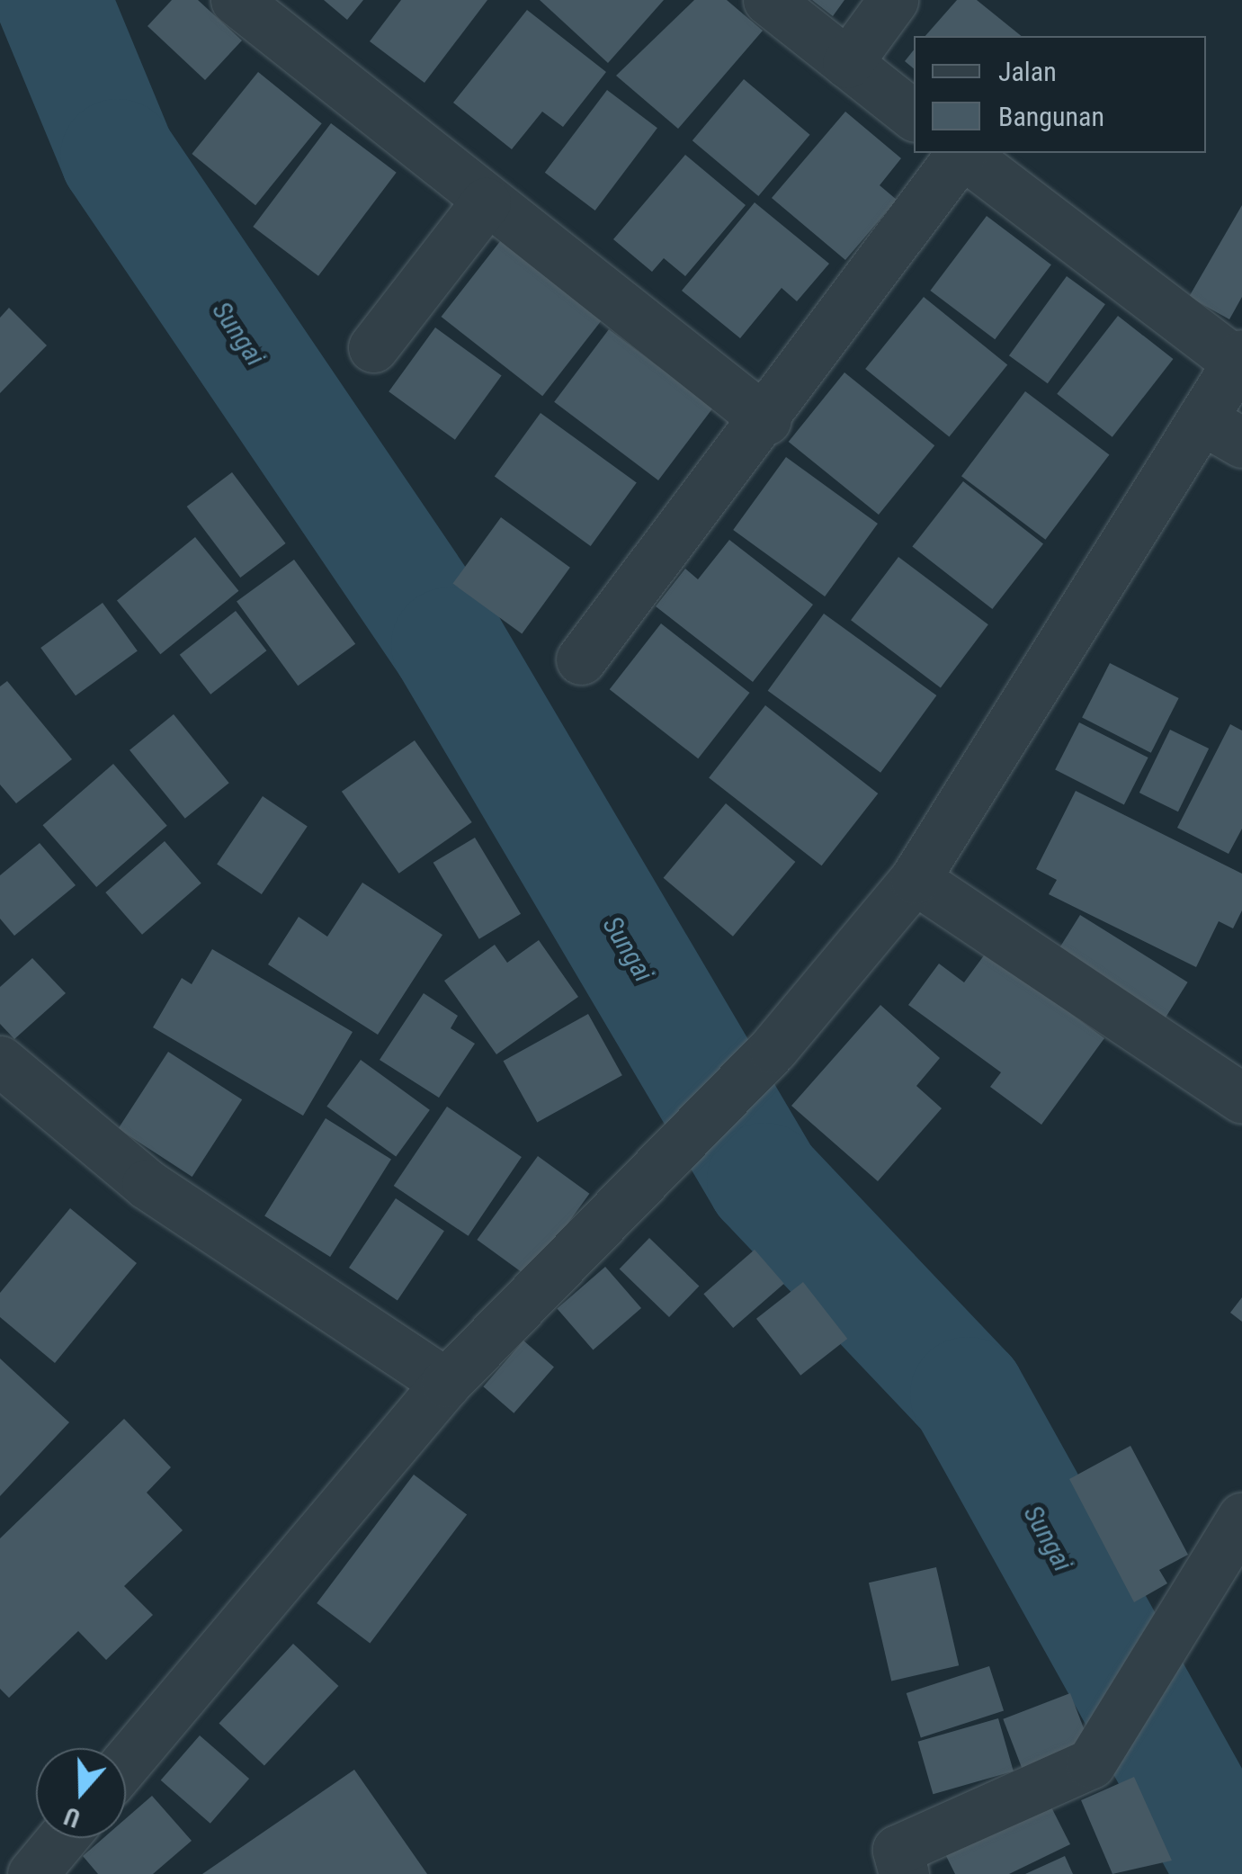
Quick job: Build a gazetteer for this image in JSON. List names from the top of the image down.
{
  "water": ["Sungai"],
  "legend": ["Jalan", "Bangunan"],
  "north": "bottom"
}
